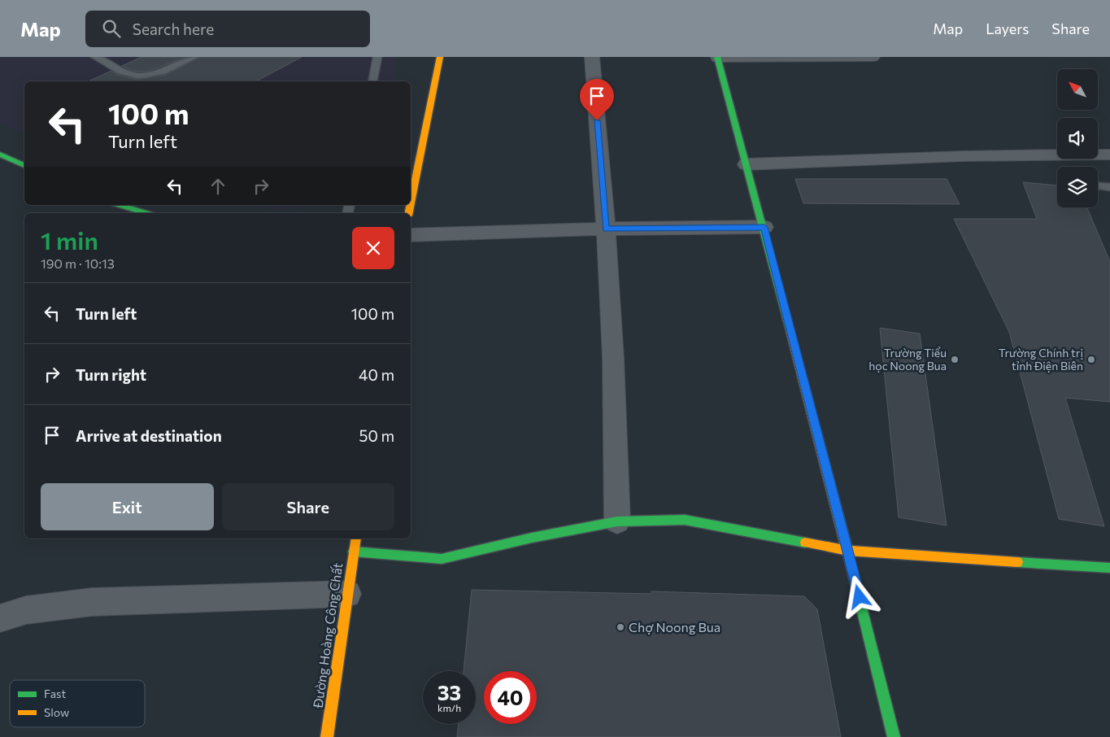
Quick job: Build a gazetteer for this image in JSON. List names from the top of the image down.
{
  "streets": {
    "street": ["Đường Hoàng Công Chất"]
  },
  "places": ["Trường Tiểu học Noong Bua", "Trường Chính trị tỉnh Điện Biên", "Chợ Noong Bua"],
  "legend": ["Fast", "Slow"],
  "north": "top left",
  "page": {
    "header": "Map",
    "search": "Search here",
    "nav": ["Map", "Layers", "Share"],
    "turn": ["100 m", "Turn left"],
    "heading": ["1 min", "190 m · 10:13"],
    "list": [
      {
        "name": "Turn left",
        "value": "100 m"
      },
      {
        "name": "Turn right",
        "value": "40 m"
      },
      {
        "name": "Arrive at destination",
        "value": "50 m"
      }
    ],
    "buttons": ["Exit", "Share"],
    "speed": "33 km/h",
    "limit": "40"
  }
}
